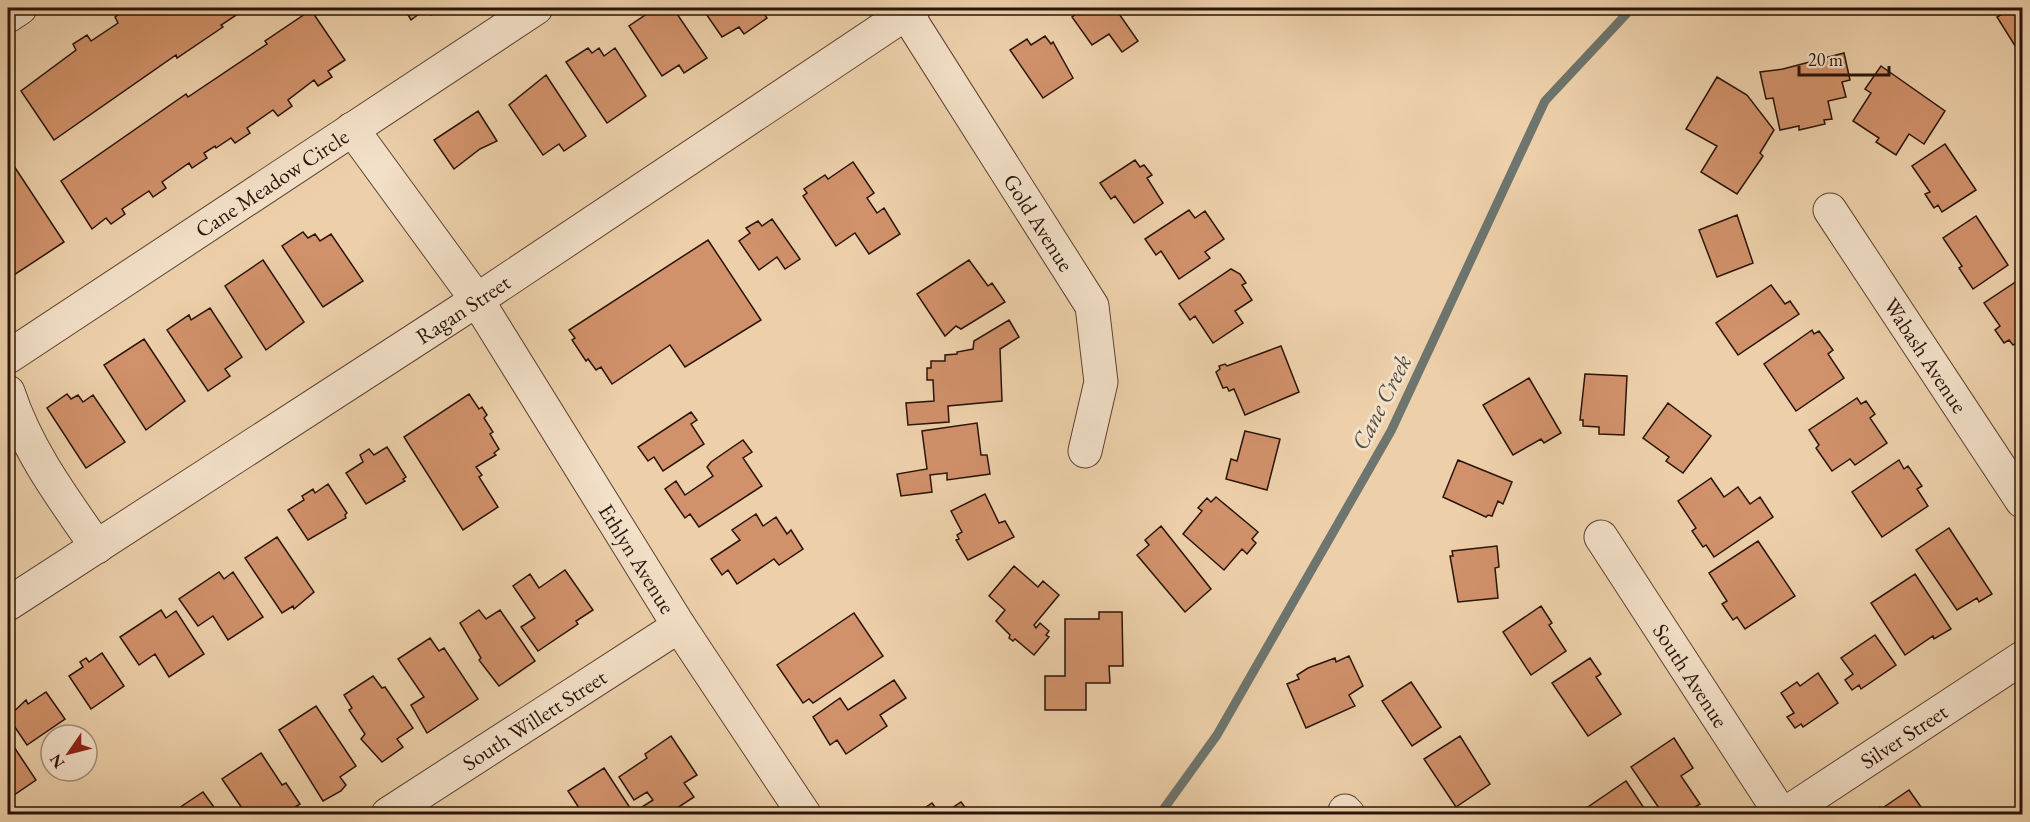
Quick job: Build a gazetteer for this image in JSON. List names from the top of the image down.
{
  "streets": {
    "street": [
      "Cane Meadow Circle",
      "Gold Avenue",
      "Ragan Street",
      "Wabash Avenue",
      "Ethlyn Avenue",
      "South Avenue",
      "South Willett Street",
      "Silver Street"
    ]
  },
  "crossings": [
    ["Cane Meadow Circle", "Ethlyn Avenue"],
    ["Gold Avenue", "Ragan Street"],
    ["Ragan Street", "Ethlyn Avenue"],
    ["Ethlyn Avenue", "South Willett Street"],
    ["South Avenue", "Silver Street"]
  ],
  "water": ["Cane Creek"],
  "scale_bar": "20 m",
  "north": "bottom left"
}
